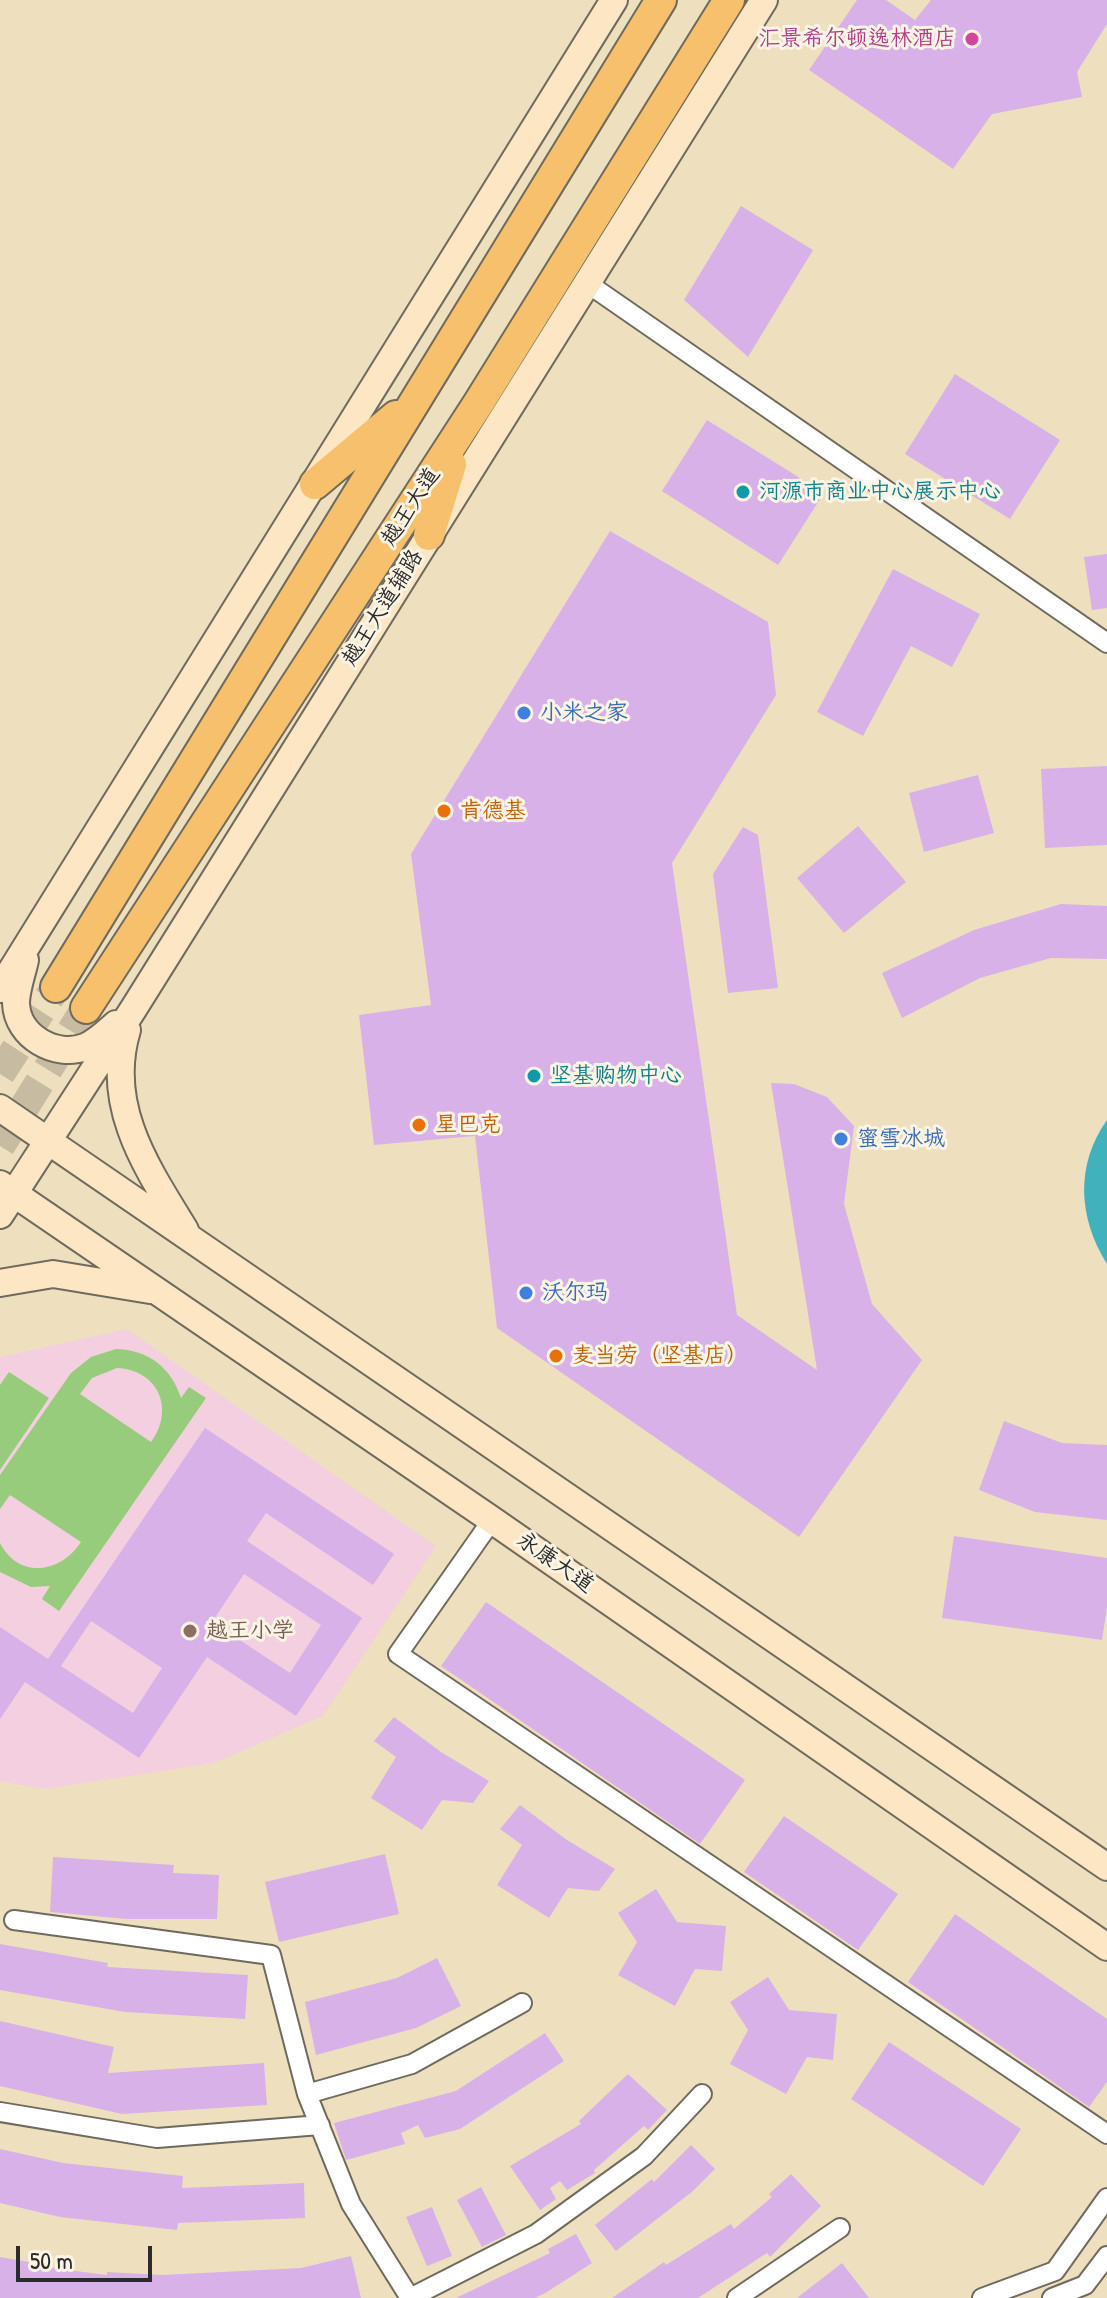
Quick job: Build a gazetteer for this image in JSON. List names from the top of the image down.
{
  "streets": {
    "main road": ["越王大道", "越王大道辅路", "永康大道"]
  },
  "crossings": [
    ["越王大道辅路", "永康大道"]
  ],
  "places": [
    "汇景希尔顿逸林酒店",
    "河源市商业中心展示中心",
    "小米之家",
    "肯德基",
    "坚基购物中心",
    "星巴克",
    "蜜雪冰城",
    "沃尔玛",
    "麦当劳（坚基店）",
    "越王小学"
  ],
  "scale_bar": "50 m"
}
